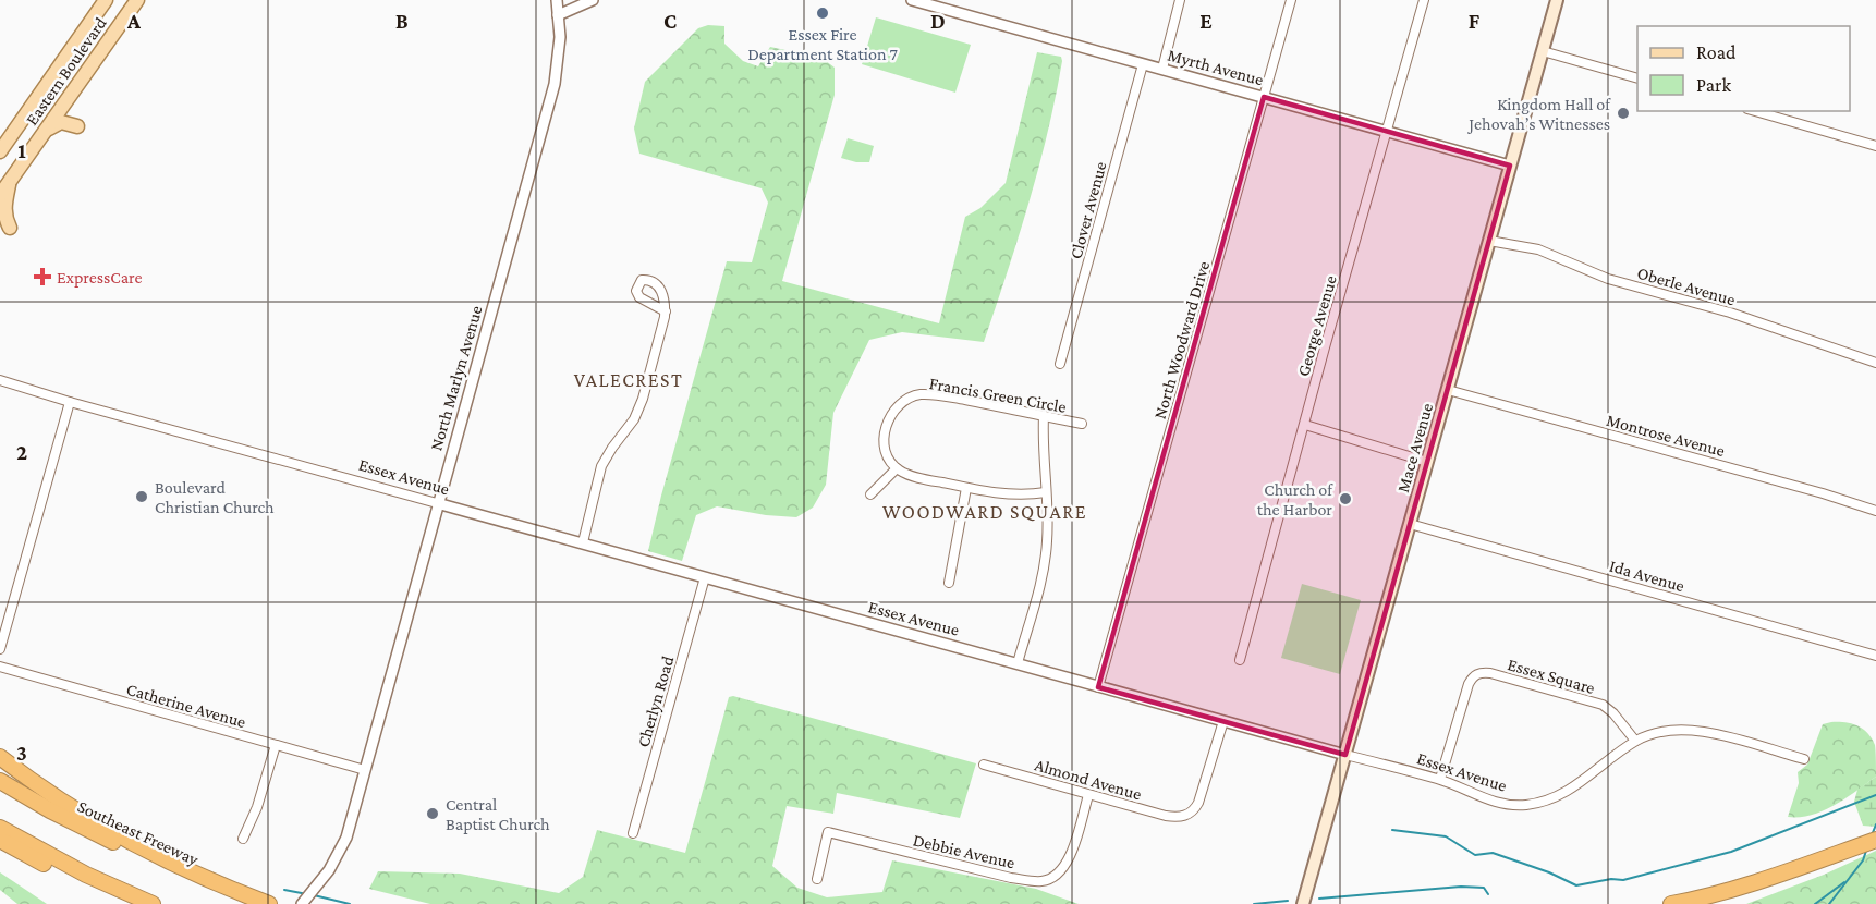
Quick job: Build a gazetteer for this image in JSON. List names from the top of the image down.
{
  "streets": {
    "highway": ["Southeast Freeway"],
    "main road": ["Eastern Boulevard", "Mace Avenue"],
    "street": [
      "Myrth Avenue",
      "Clover Avenue",
      "Oberle Avenue",
      "George Avenue",
      "North Woodward Drive",
      "North Marlyn Avenue",
      "Francis Green Circle",
      "Montrose Avenue",
      "Essex Avenue",
      "Ida Avenue",
      "Essex Square",
      "Cherlyn Road",
      "Catherine Avenue",
      "Almond Avenue",
      "Debbie Avenue"
    ]
  },
  "crossings": [
    ["Myrth Avenue", "Clover Avenue"],
    ["Myrth Avenue", "George Avenue"],
    ["Myrth Avenue", "North Woodward Drive"],
    ["Myrth Avenue", "Mace Avenue"],
    ["Oberle Avenue", "Mace Avenue"],
    ["North Woodward Drive", "Essex Avenue"],
    ["North Marlyn Avenue", "Essex Avenue"],
    ["North Marlyn Avenue", "Catherine Avenue"],
    ["Montrose Avenue", "Mace Avenue"],
    ["Mace Avenue", "Essex Avenue"],
    ["Mace Avenue", "Ida Avenue"],
    ["Essex Avenue", "Essex Square"],
    ["Essex Avenue", "Cherlyn Road"],
    ["Essex Avenue", "Almond Avenue"],
    ["Almond Avenue", "Debbie Avenue"]
  ],
  "districts": ["VALECREST", "WOODWARD SQUARE"],
  "places": {
    "other": [
      "Essex Fire Department Station 7",
      "Kingdom Hall of Jehovah’s Witnesses",
      "Boulevard Christian Church",
      "Church of the Harbor",
      "Central Baptist Church"
    ],
    "health": ["ExpressCare"]
  },
  "legend": ["Road", "Park"],
  "grid": {
    "columns": [
      "A",
      "B",
      "C",
      "D",
      "E",
      "F"
    ],
    "rows": ["1", "2", "3"]
  }
}
